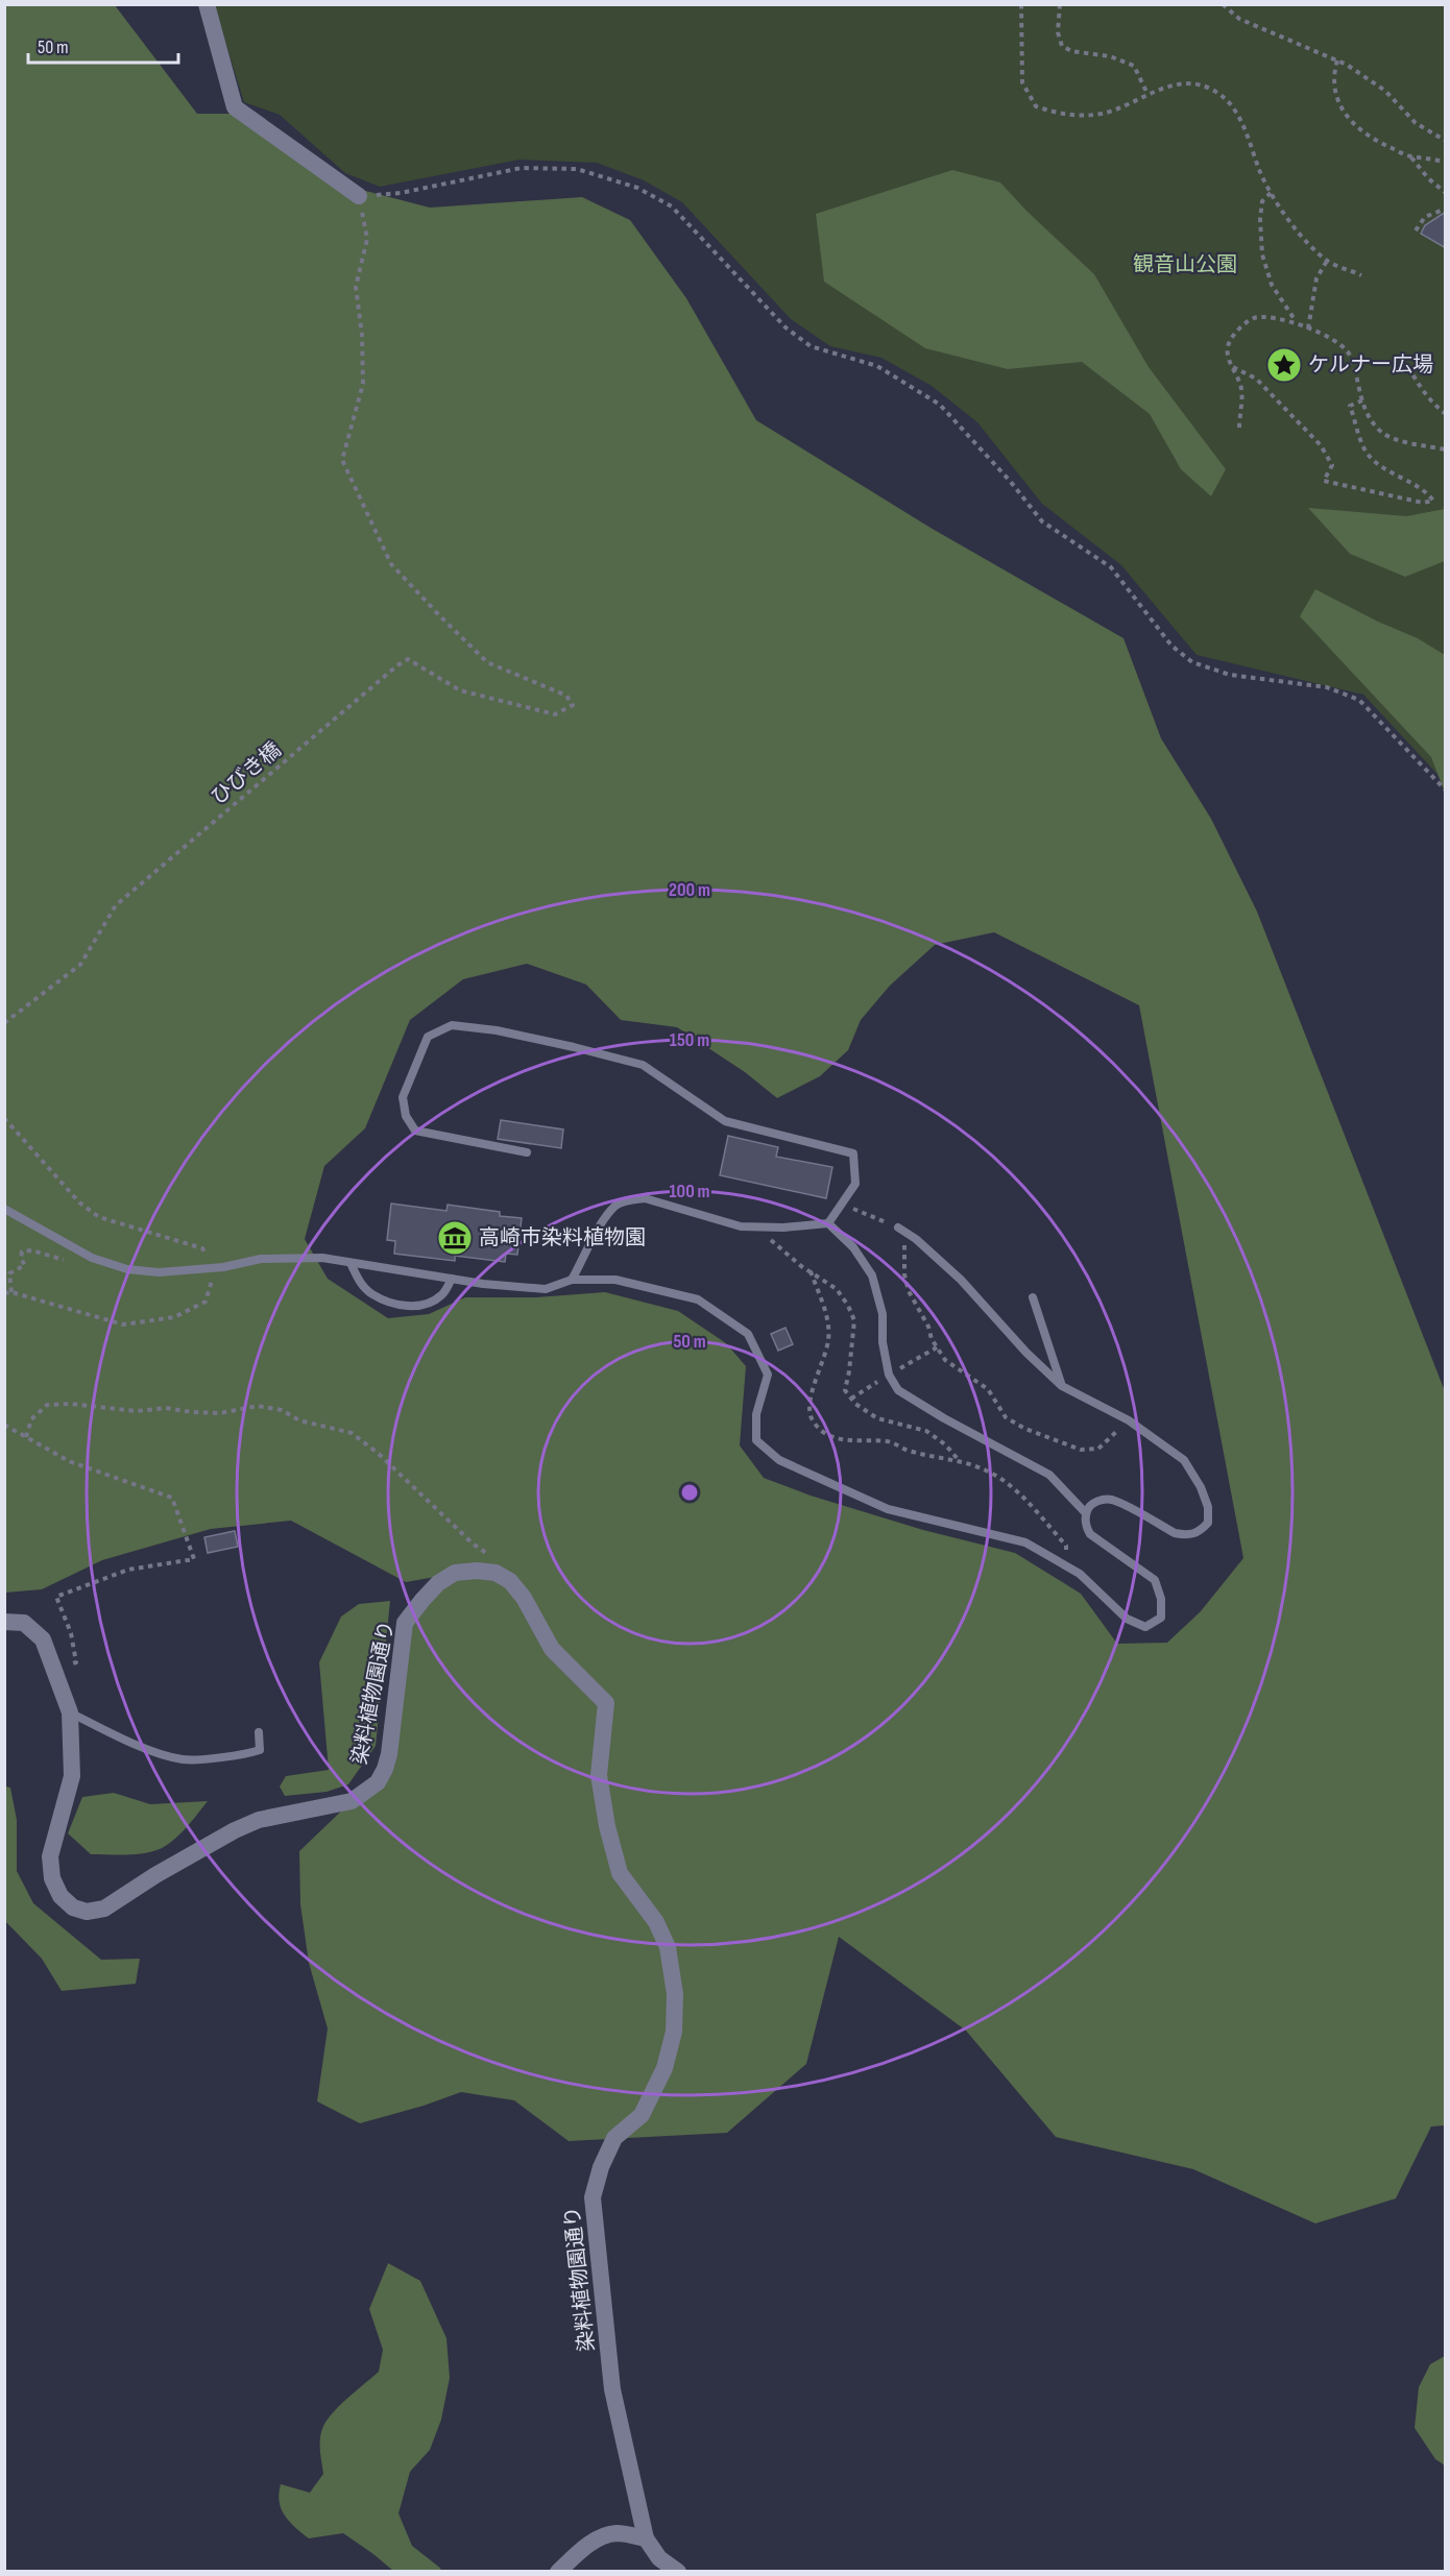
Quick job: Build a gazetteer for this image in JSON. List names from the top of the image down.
{
  "streets": {
    "street": ["染料植物園通り"],
    "path": ["ひびき橋"]
  },
  "parks": ["観音山公園"],
  "places": {
    "place": ["ケルナー広場"],
    "museum": ["高崎市染料植物園"]
  },
  "scale_bar": "50 m",
  "rings": [
    "200 m",
    "150 m",
    "100 m",
    "50 m"
  ]
}
